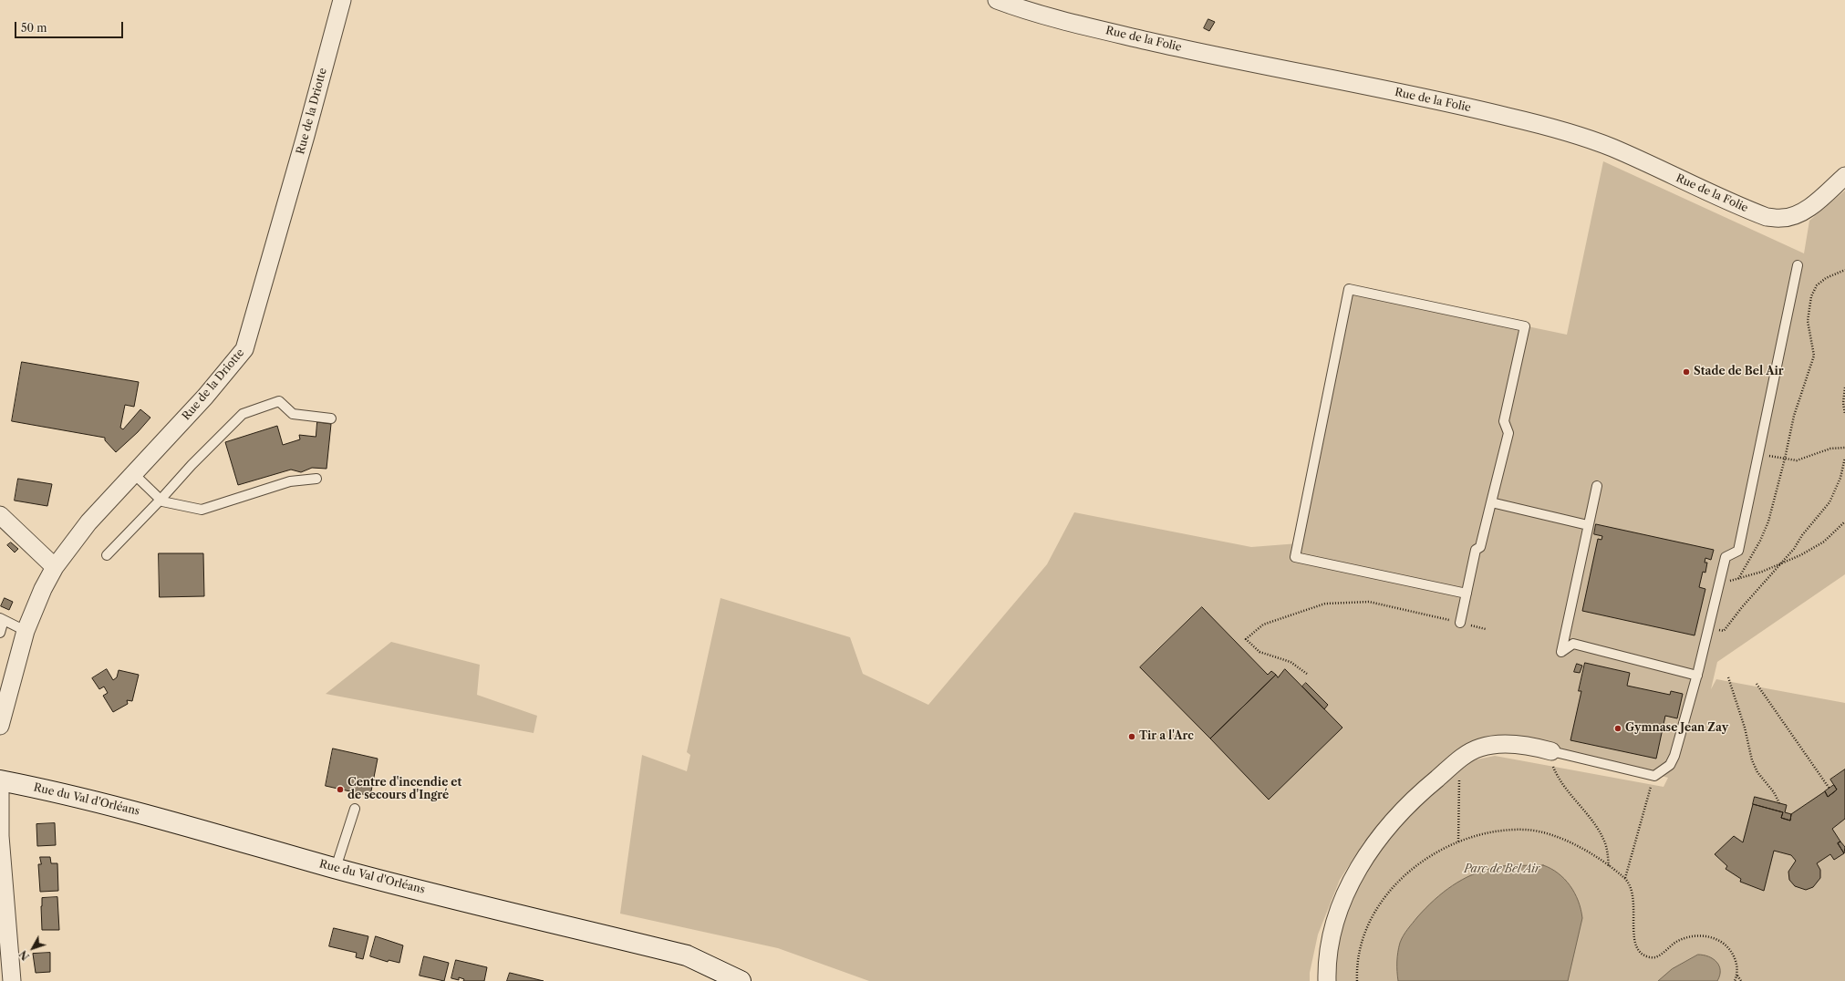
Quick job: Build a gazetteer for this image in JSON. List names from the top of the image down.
{
  "streets": {
    "street": ["Rue de la Folie", "Rue de la Driotte", "Rue du Val d'Orléans"]
  },
  "parks": ["Parc de Bel Air"],
  "places": [
    "Stade de Bel Air",
    "Gymnase Jean Zay",
    "Tir a l'Arc",
    "Centre d'incendie et de secours d'Ingré"
  ],
  "scale_bar": "50 m",
  "north": "bottom left"
}
